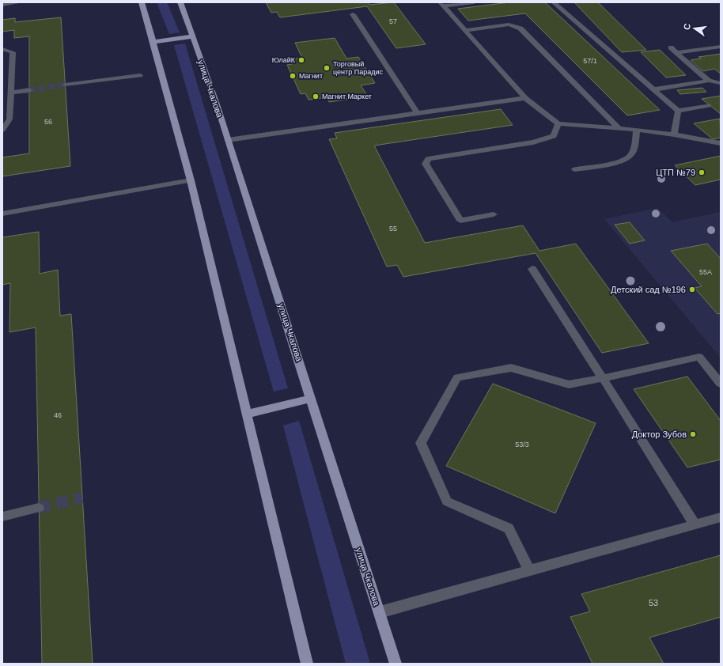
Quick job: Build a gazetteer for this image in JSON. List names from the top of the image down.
{
  "streets": {
    "main road": ["улица Чкалова"]
  },
  "places": [
    "ЮлайК",
    "Торговый центр Парадис",
    "Магнит",
    "Магнит Маркет",
    "ЦТП №79",
    "Детский сад №196",
    "Доктор Зубов"
  ],
  "house_numbers": [
    "57",
    "57/1",
    "56",
    "55",
    "55А",
    "46",
    "53/3",
    "53"
  ],
  "north": "left"
}
